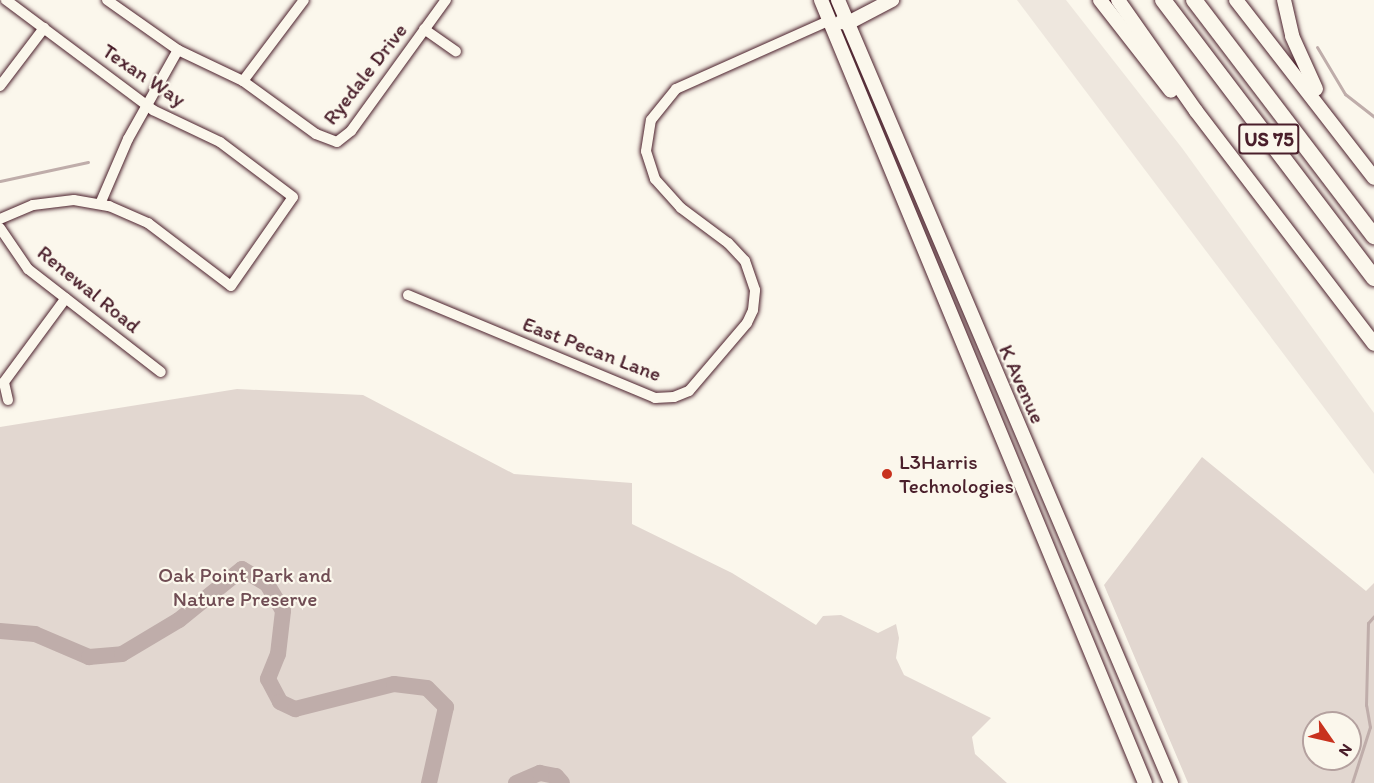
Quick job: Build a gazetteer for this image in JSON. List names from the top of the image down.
{
  "streets": {
    "highway": ["US 75"],
    "main road": ["K Avenue"],
    "street": [
      "Ryedale Drive",
      "Texan Way",
      "Renewal Road",
      "East Pecan Lane"
    ]
  },
  "crossings": [
    ["East Pecan Lane", "K Avenue"]
  ],
  "parks": ["Oak Point Park and Nature Preserve"],
  "places": ["L3Harris Technologies"],
  "north": "bottom right"
}
